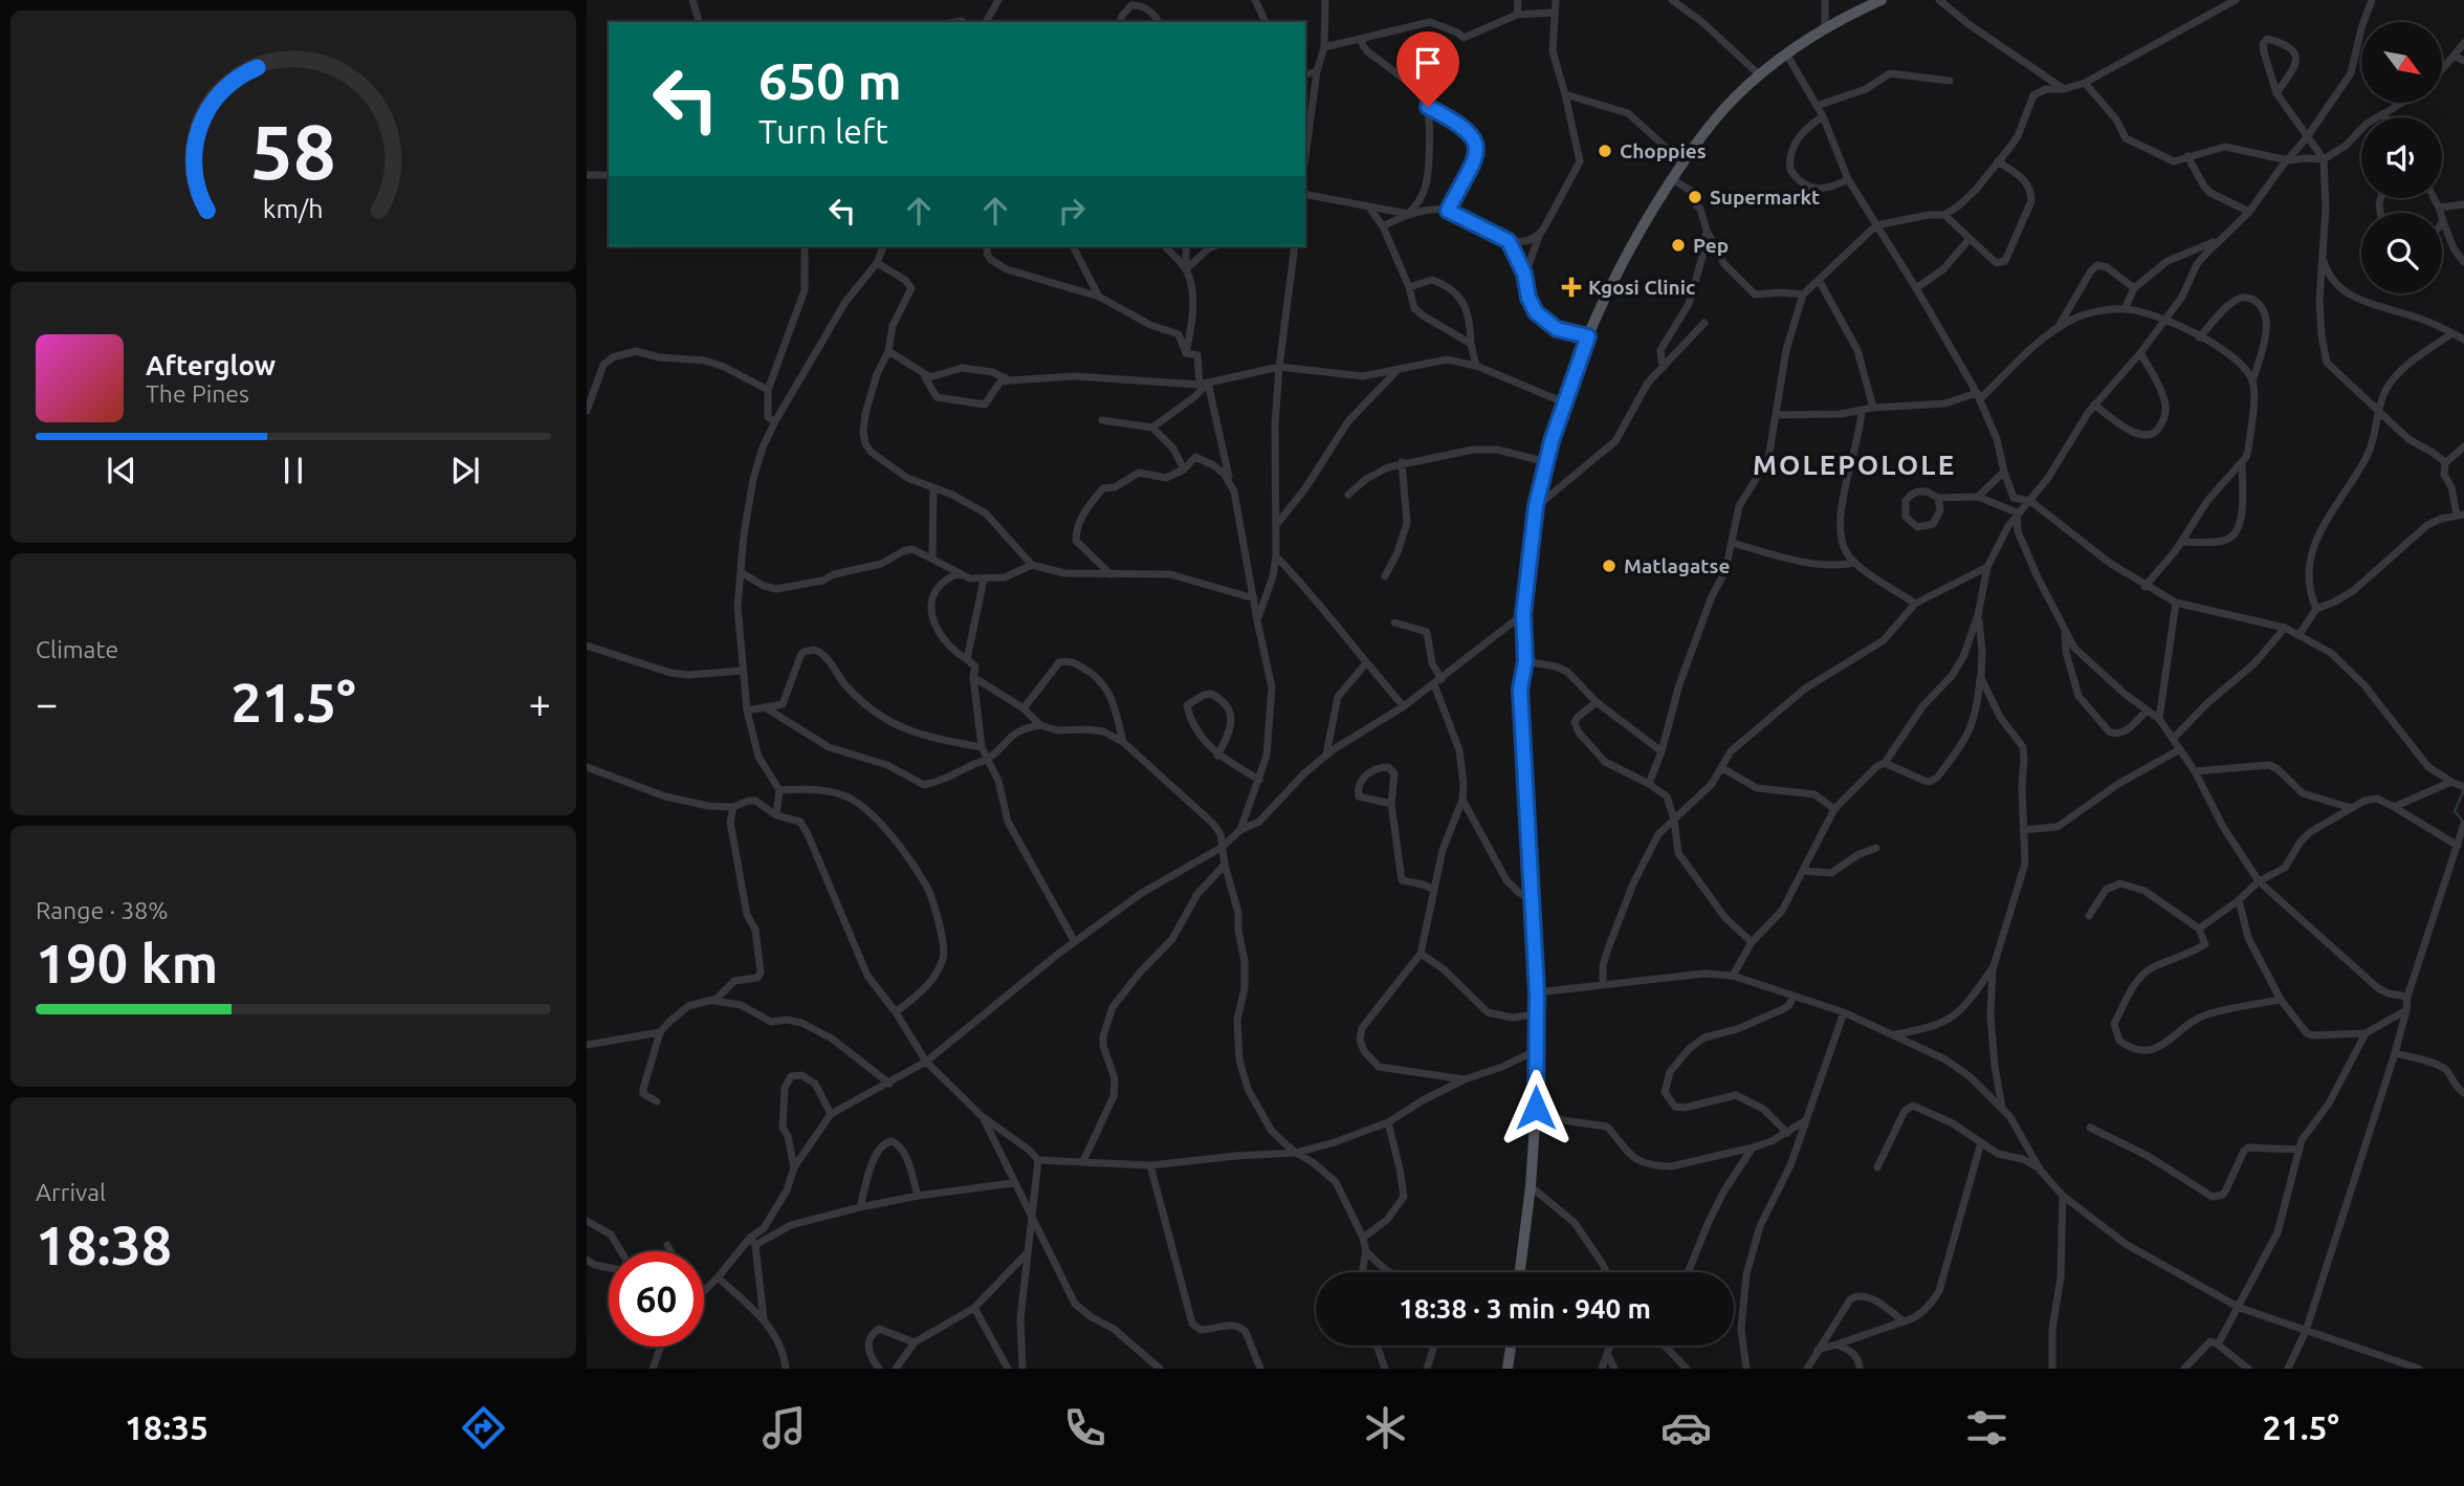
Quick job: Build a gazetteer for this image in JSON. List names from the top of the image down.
{
  "districts": ["MOLEPOLOLE"],
  "places": {
    "other": [
      "Choppies",
      "Supermarkt",
      "Pep",
      "Matlagatse"
    ],
    "health": ["Kgosi Clinic"]
  },
  "north": "bottom right",
  "page": {
    "turn": ["650 m", "Turn left"],
    "song": ["Afterglow", "The Pines"],
    "tile": [
      "Climate",
      ["Range · 38%", "190 km"],
      ["Arrival", "18:38"]
    ],
    "heat": ["−", "21.5°", "+"],
    "limit": "60",
    "trip": "18:38 · 3 min · 940 m",
    "tabs": ["18:35", "21.5°"],
    "gauge": ["58", "km/h"]
  }
}
